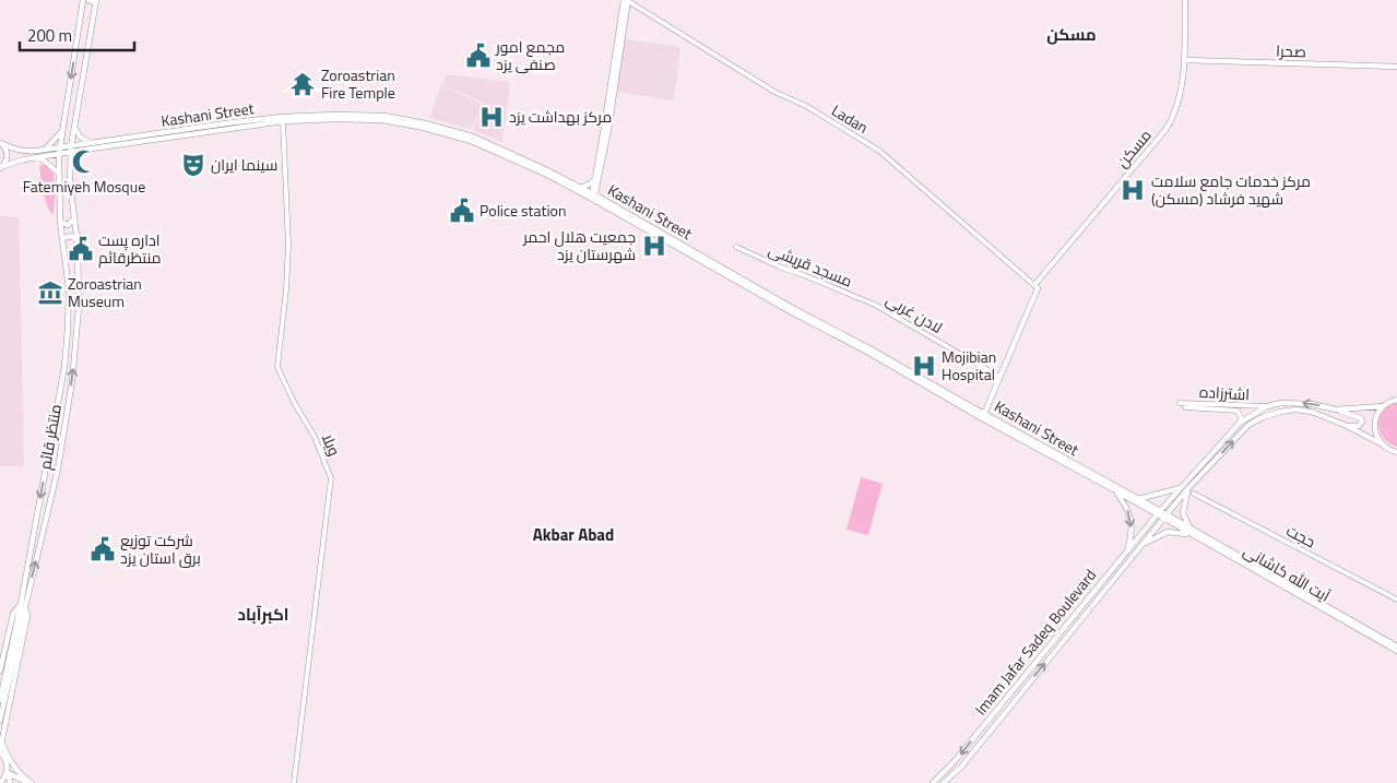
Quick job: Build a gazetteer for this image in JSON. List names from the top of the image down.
{
  "streets": {
    "main road": [
      "صحرا",
      "Kashani Street",
      "مسکن",
      "منتظر قائم",
      "آیت الله کاشانی",
      "Imam Jafar Sadeq Boulevard"
    ],
    "street": [
      "Ladan",
      "مسجد قریشی",
      "لادن غربی",
      "اشترزاده",
      "ویلا",
      "حجت"
    ]
  },
  "crossings": [
    ["صحرا", "مسکن"],
    ["Kashani Street", "مسکن"],
    ["Kashani Street", "منتظر قائم"],
    ["Kashani Street", "ویلا"],
    ["Kashani Street", "آیت الله کاشانی"],
    ["Kashani Street", "Imam Jafar Sadeq Boulevard"],
    ["Ladan", "مسکن"],
    ["مسکن", "لادن غربی"],
    ["مسجد قریشی", "لادن غربی"]
  ],
  "districts": ["مسکن", "Akbar Abad", "اکبرآباد"],
  "places": {
    "public building": [
      "مجمع امور صنفی یزد",
      "Police station",
      "اداره پست منتظرقائم",
      "شرکت توزیع برق استان یزد"
    ],
    "temple": ["Zoroastrian Fire Temple"],
    "hospital": [
      "مرکز بهداشت یزد",
      "مرکز خدمات جامع سلامت شهید فرشاد (مسکن)",
      "جمعیت هلال احمر شهرستان یزد",
      "Mojibian Hospital"
    ],
    "mosque": ["Fatemiyeh Mosque"],
    "theatre": ["سینما ایران"],
    "museum": ["Zoroastrian Museum"]
  },
  "scale_bar": "200 m"
}
